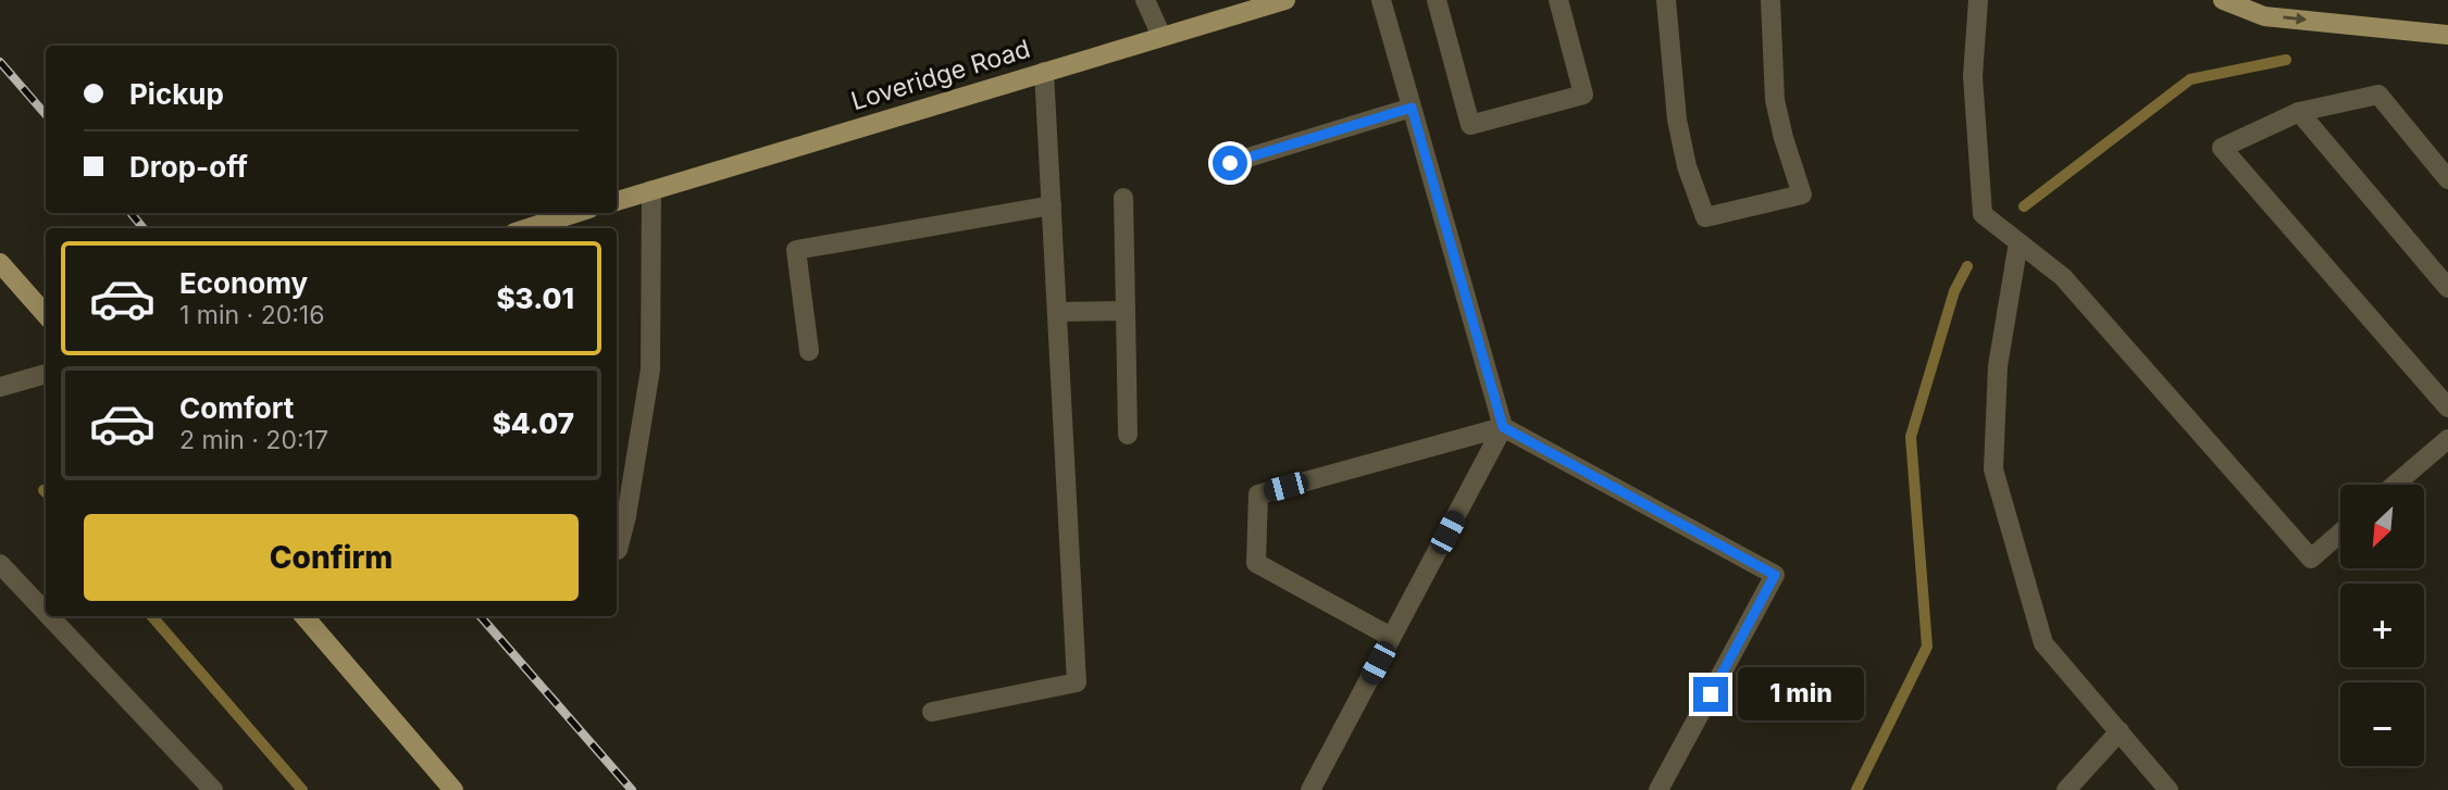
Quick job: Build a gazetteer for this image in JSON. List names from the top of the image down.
{
  "streets": {
    "main road": ["Loveridge Road"]
  },
  "north": "bottom left",
  "page": {
    "banner": ["Pickup", "Drop-off"],
    "list": [
      {
        "name": "Economy",
        "note": "1 min · 20:16",
        "value": "$3.01"
      },
      {
        "name": "Comfort",
        "note": "2 min · 20:17",
        "value": "$4.07"
      }
    ],
    "map_buttons": ["+", "−"],
    "buttons": "Confirm",
    "bubble": "1 min"
  }
}
